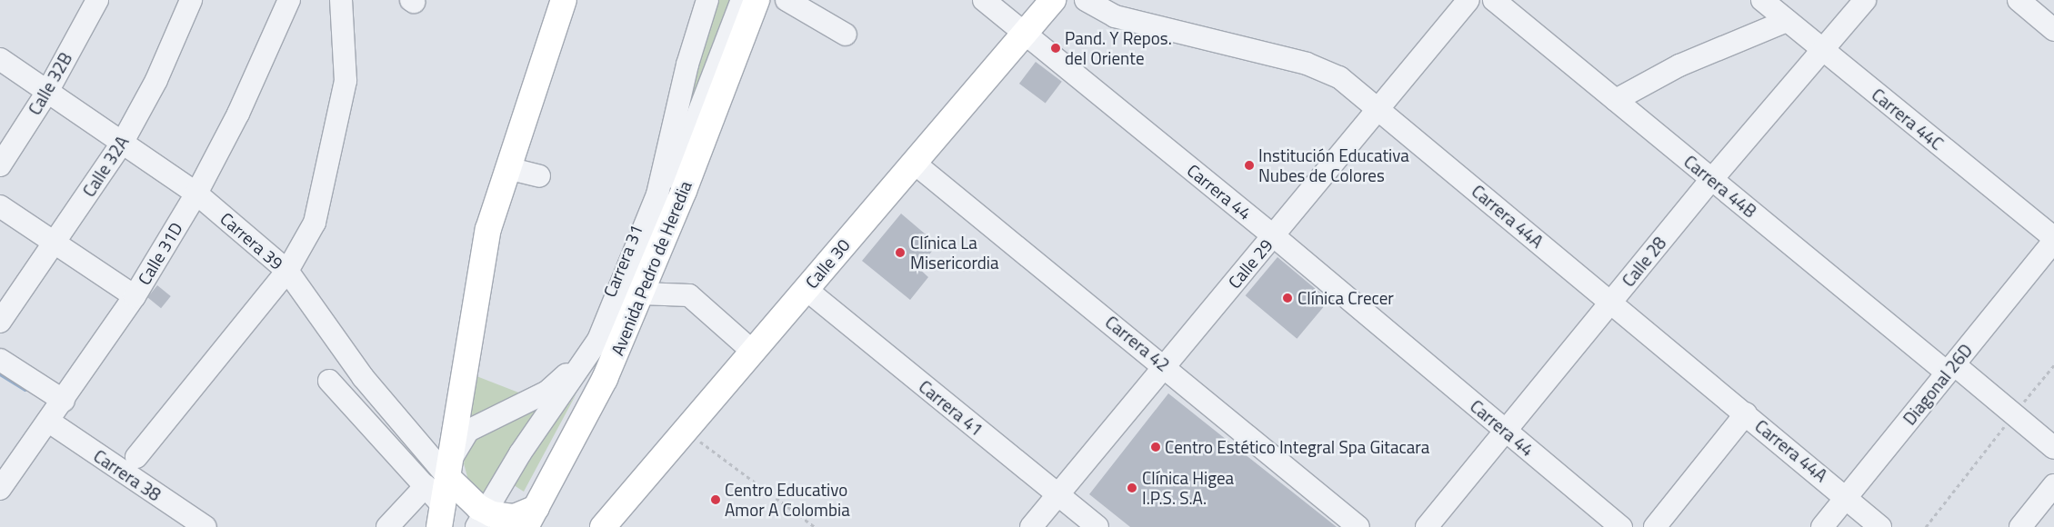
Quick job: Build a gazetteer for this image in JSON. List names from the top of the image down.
{
  "streets": {
    "main road": ["Calle 30", "Avenida Pedro de Heredia"],
    "street": [
      "Calle 32B",
      "Carrera 44C",
      "Calle 32A",
      "Carrera 44B",
      "Carrera 44",
      "Carrera 44A",
      "Carrera 39",
      "Calle 31D",
      "Carrera 31",
      "Calle 28",
      "Calle 29",
      "Carrera 42",
      "Diagonal 26D",
      "Carrera 41",
      "Carrera 38"
    ]
  },
  "crossings": [
    ["Calle 32B", "Carrera 39"],
    ["Carrera 44C", "Calle 28"],
    ["Carrera 44C", "Diagonal 26D"],
    ["Calle 32A", "Carrera 39"],
    ["Carrera 44B", "Calle 28"],
    ["Carrera 44B", "Diagonal 26D"],
    ["Carrera 44", "Calle 28"],
    ["Carrera 44", "Calle 30"],
    ["Carrera 44", "Calle 29"],
    ["Carrera 44A", "Calle 28"],
    ["Carrera 44A", "Calle 29"],
    ["Carrera 44A", "Diagonal 26D"],
    ["Carrera 39", "Calle 31D"],
    ["Carrera 39", "Carrera 31"],
    ["Calle 31D", "Carrera 38"],
    ["Calle 30", "Carrera 42"],
    ["Calle 30", "Carrera 41"],
    ["Calle 29", "Carrera 42"],
    ["Calle 29", "Carrera 41"]
  ],
  "places": [
    "Pand. Y Repos. del Oriente",
    "Institución Educativa Nubes de Colores",
    "Clínica La Misericordia",
    "Clínica Crecer",
    "Centro Estético Integral Spa Gitacara",
    "Clínica Higea I.P.S. S.A.",
    "Centro Educativo Amor A Colombia"
  ]
}
